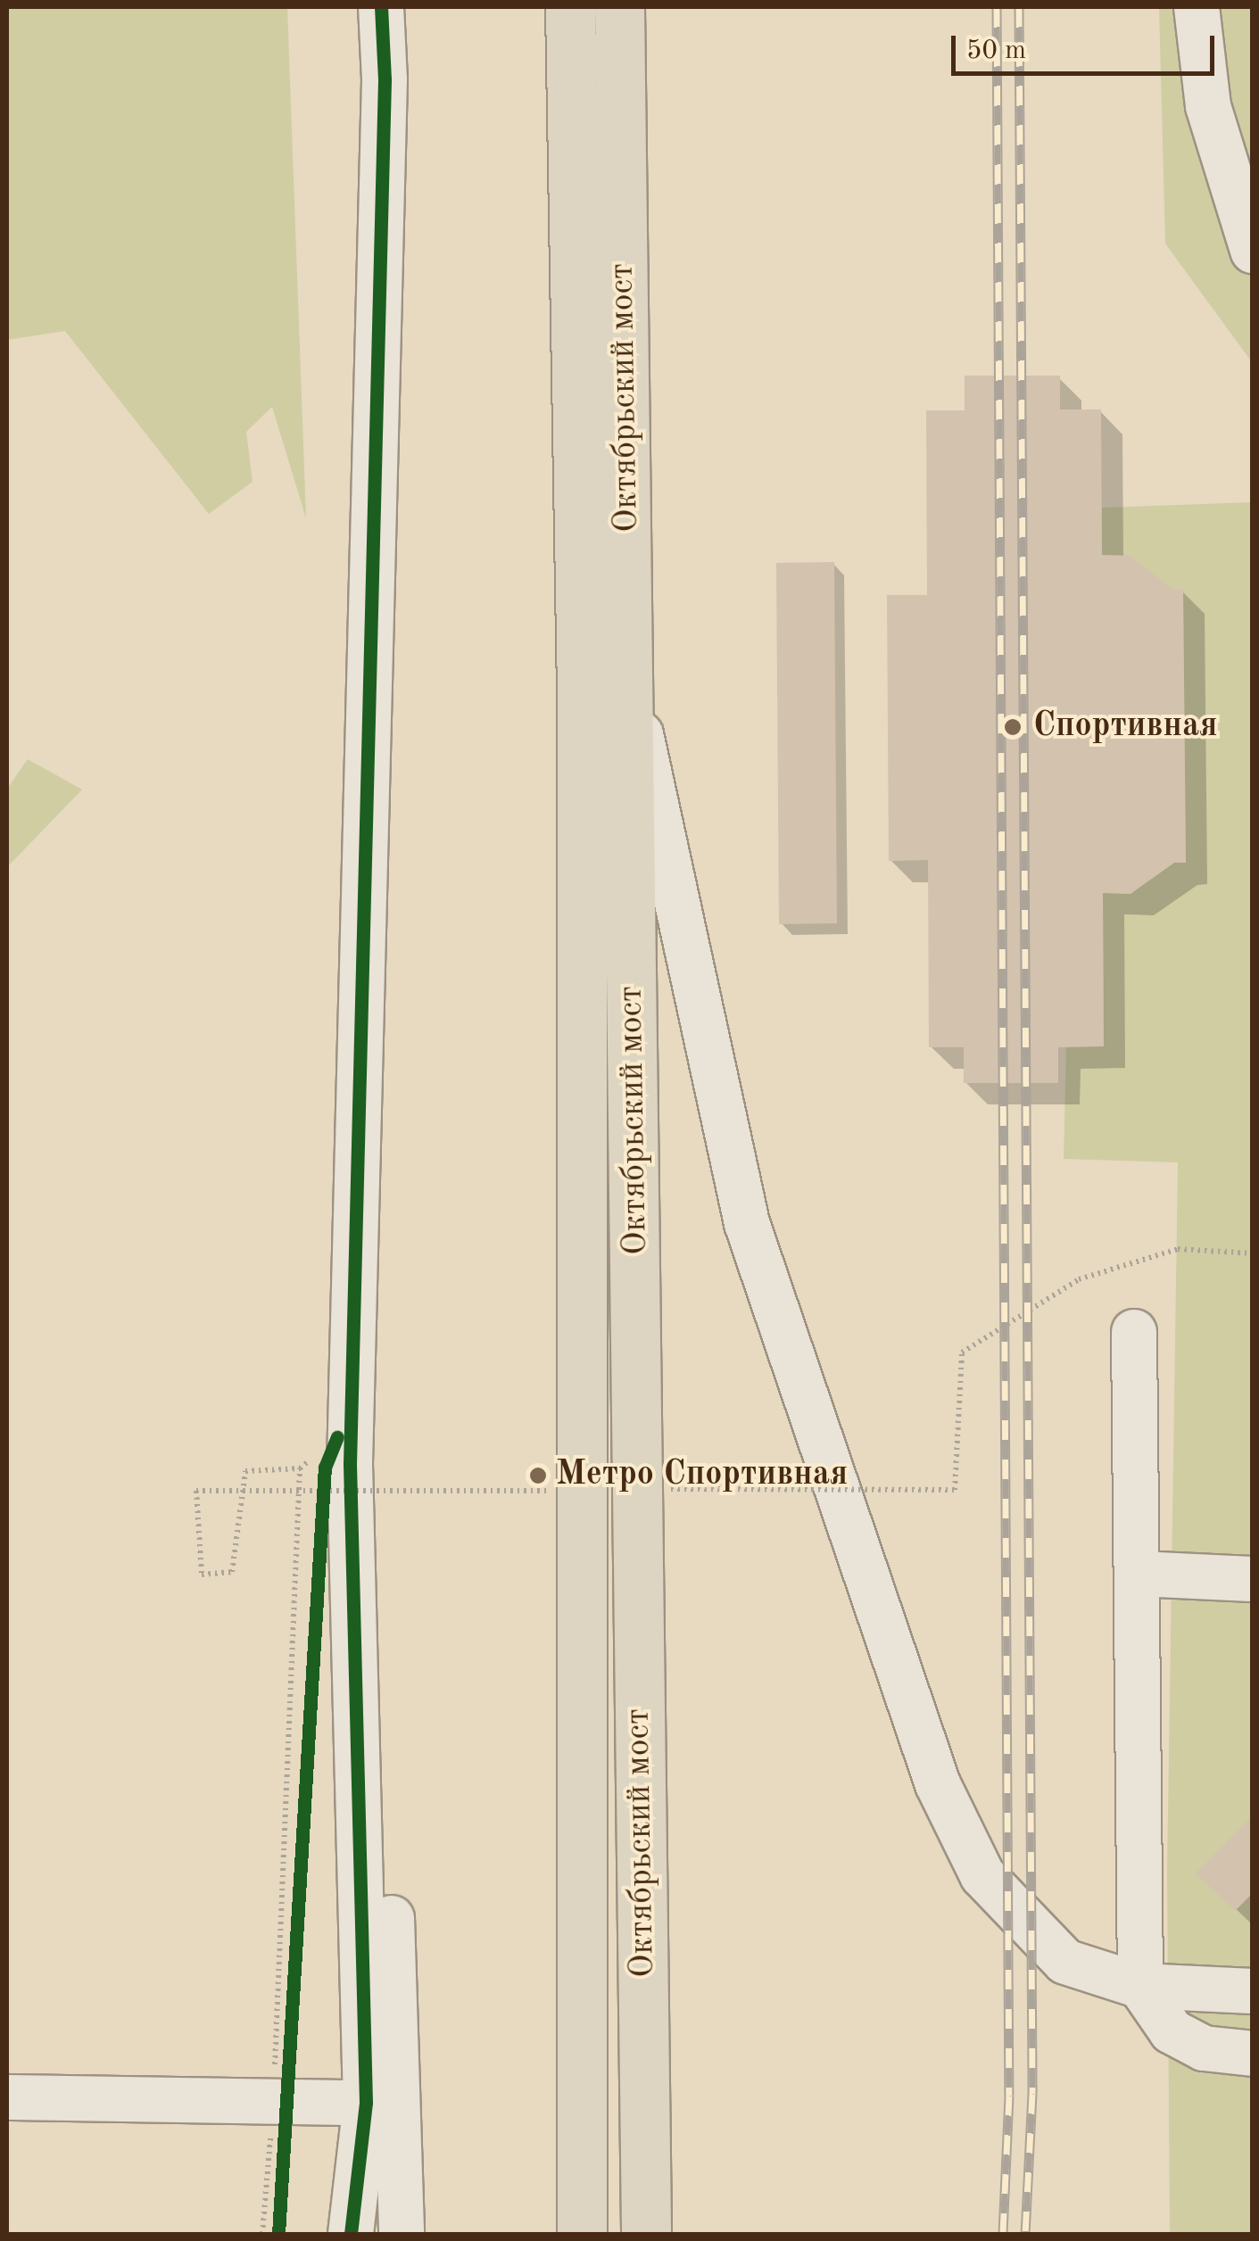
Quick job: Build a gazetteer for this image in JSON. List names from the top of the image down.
{
  "streets": {
    "main road": ["Октябрьский мост"]
  },
  "places": ["Спортивная", "Метро Спортивная"],
  "scale_bar": "50 m"
}
